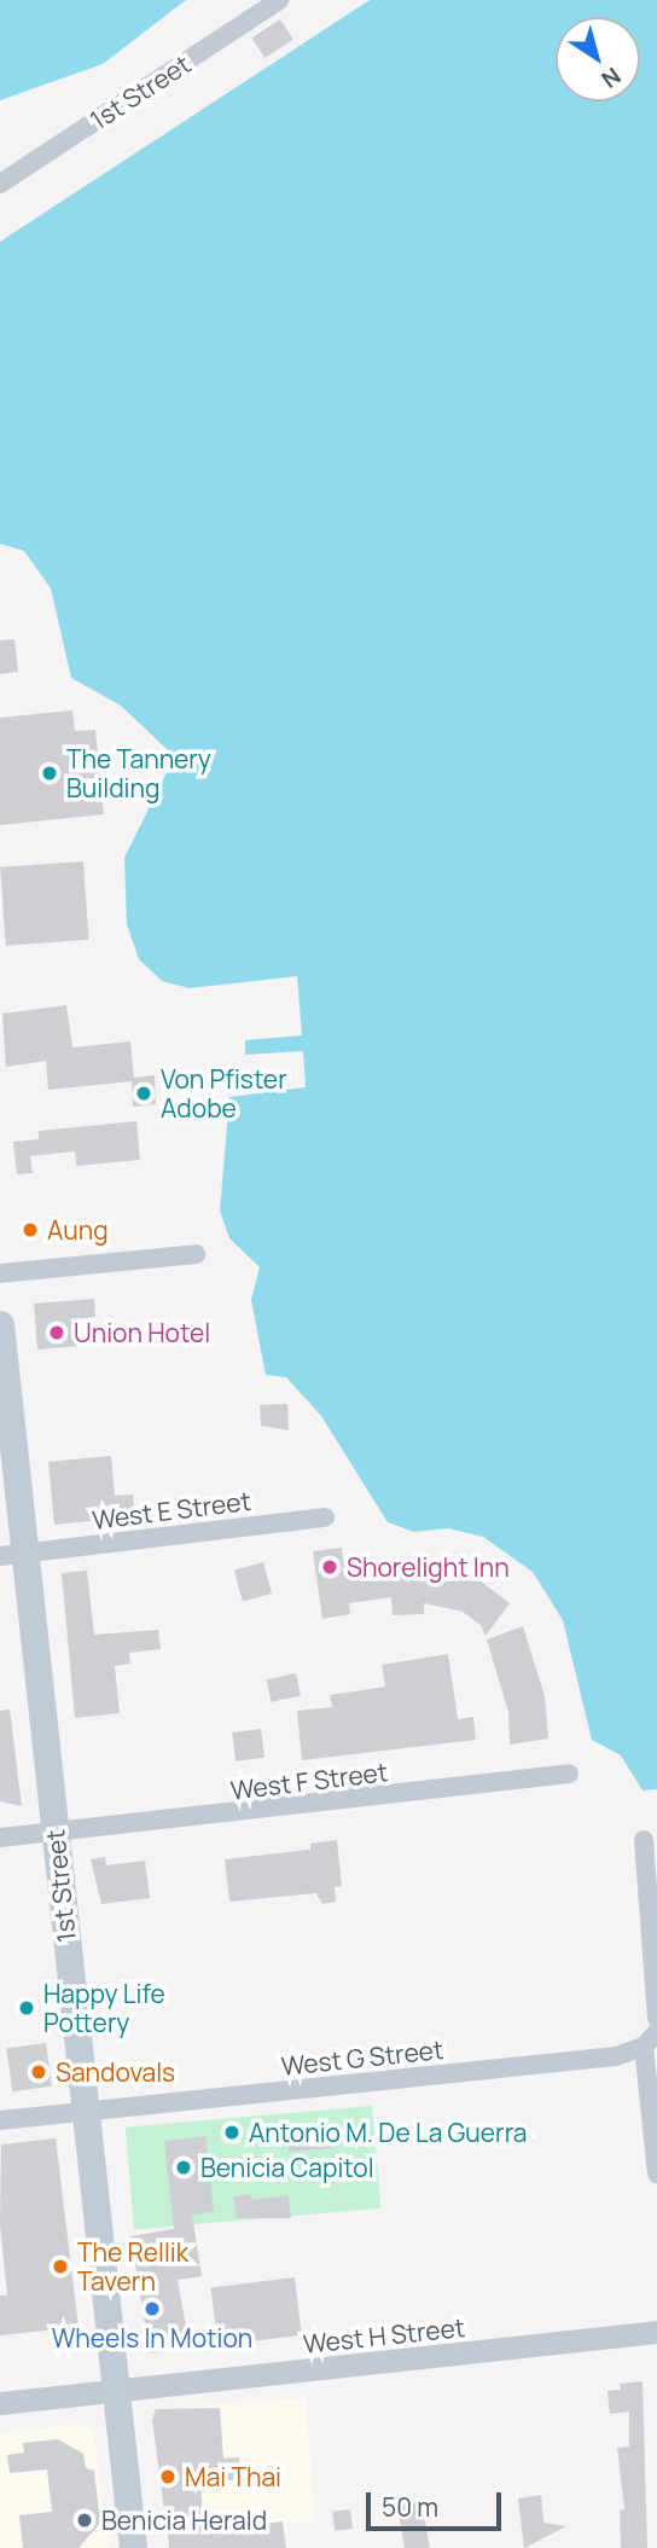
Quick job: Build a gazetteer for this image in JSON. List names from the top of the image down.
{
  "streets": {
    "main road": ["1st Street"],
    "street": [
      "West E Street",
      "West F Street",
      "West G Street",
      "West H Street"
    ]
  },
  "crossings": [
    ["1st Street", "West E Street"],
    ["1st Street", "West F Street"],
    ["1st Street", "West G Street"],
    ["1st Street", "West H Street"]
  ],
  "places": [
    "The Tannery Building",
    "Von Pfister Adobe",
    "Aung",
    "Union Hotel",
    "Shorelight Inn",
    "Happy Life Pottery",
    "Sandovals",
    "Antonio M. De La Guerra",
    "Benicia Capitol",
    "The Rellik Tavern",
    "Wheels In Motion",
    "Mai Thai",
    "Benicia Herald"
  ],
  "scale_bar": "50 m",
  "north": "bottom right"
}
